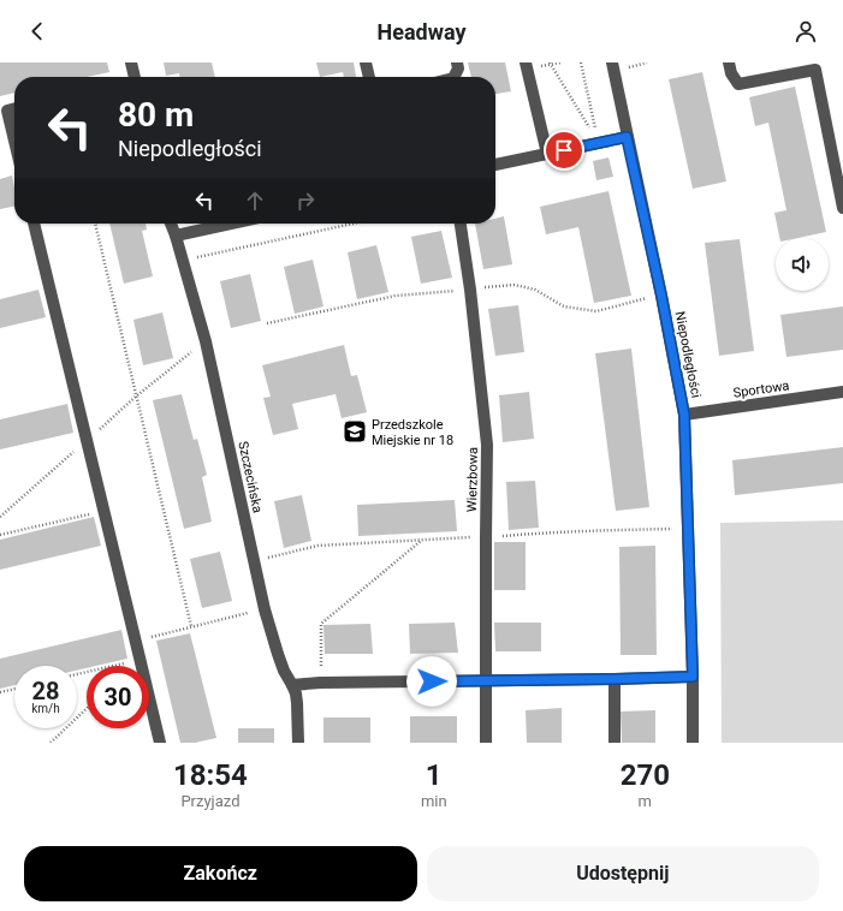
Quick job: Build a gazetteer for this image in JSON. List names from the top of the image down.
{
  "streets": {
    "street": [
      "Niepodległości",
      "Sportowa",
      "Szczecińska",
      "Wierzbowa"
    ]
  },
  "crossings": [
    ["Niepodległości", "Sportowa"]
  ],
  "places": {
    "school or university": ["Przedszkole Miejskie nr 18"]
  },
  "page": {
    "header": "Headway",
    "turn": ["80 m", "Niepodległości"],
    "speed": "28 km/h",
    "limit": "30",
    "eta": [
      "18:54",
      "Przyjazd",
      "1",
      "min",
      "270",
      "m"
    ],
    "buttons": ["Zakończ", "Udostępnij"]
  }
}
